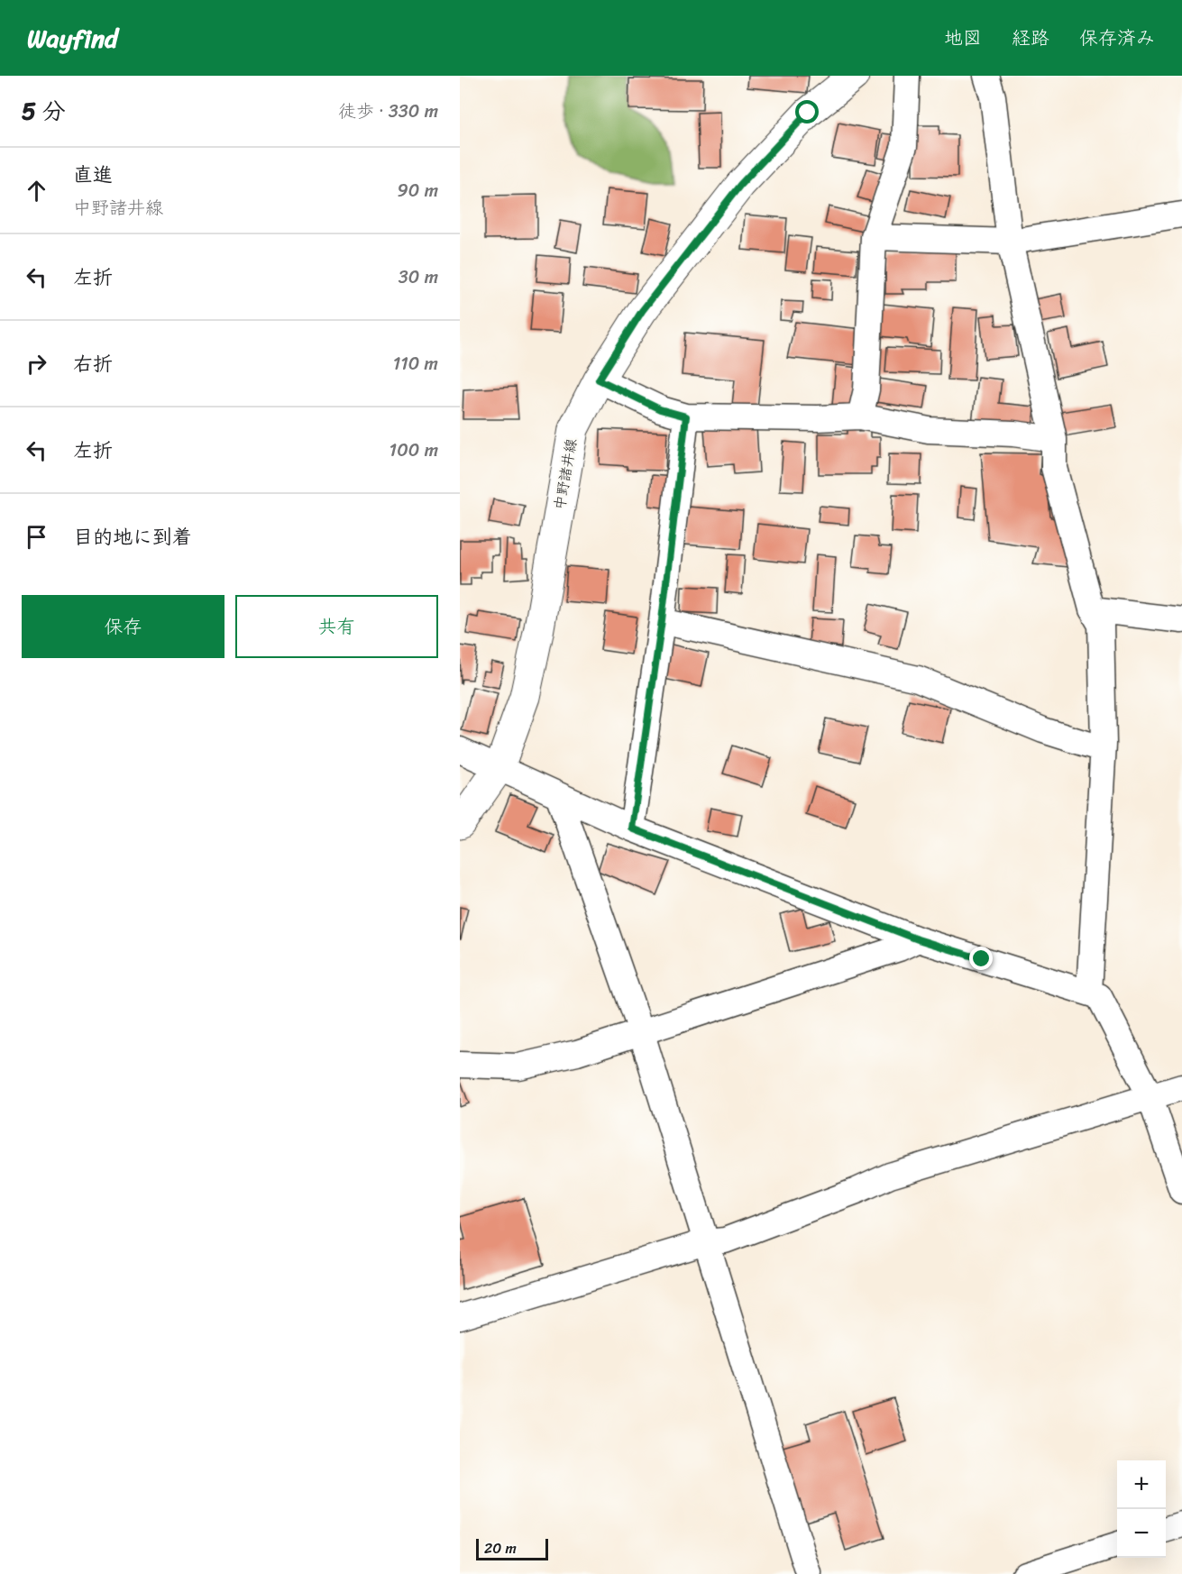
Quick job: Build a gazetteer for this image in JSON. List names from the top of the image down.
{
  "streets": {
    "main road": ["中野諸井線"]
  },
  "scale_bar": "20 m",
  "page": {
    "header": "Wayfind",
    "nav": ["地図", "経路", "保存済み"],
    "heading": ["5 分", "徒歩 · 330 m"],
    "list": [
      ["直進", "中野諸井線", "90 m"],
      ["左折", "30 m"],
      ["右折", "110 m"],
      ["左折", "100 m"],
      "目的地に到着"
    ],
    "buttons": ["保存", "共有"],
    "map_buttons": ["+", "−"],
    "scale": "20 m"
  }
}
